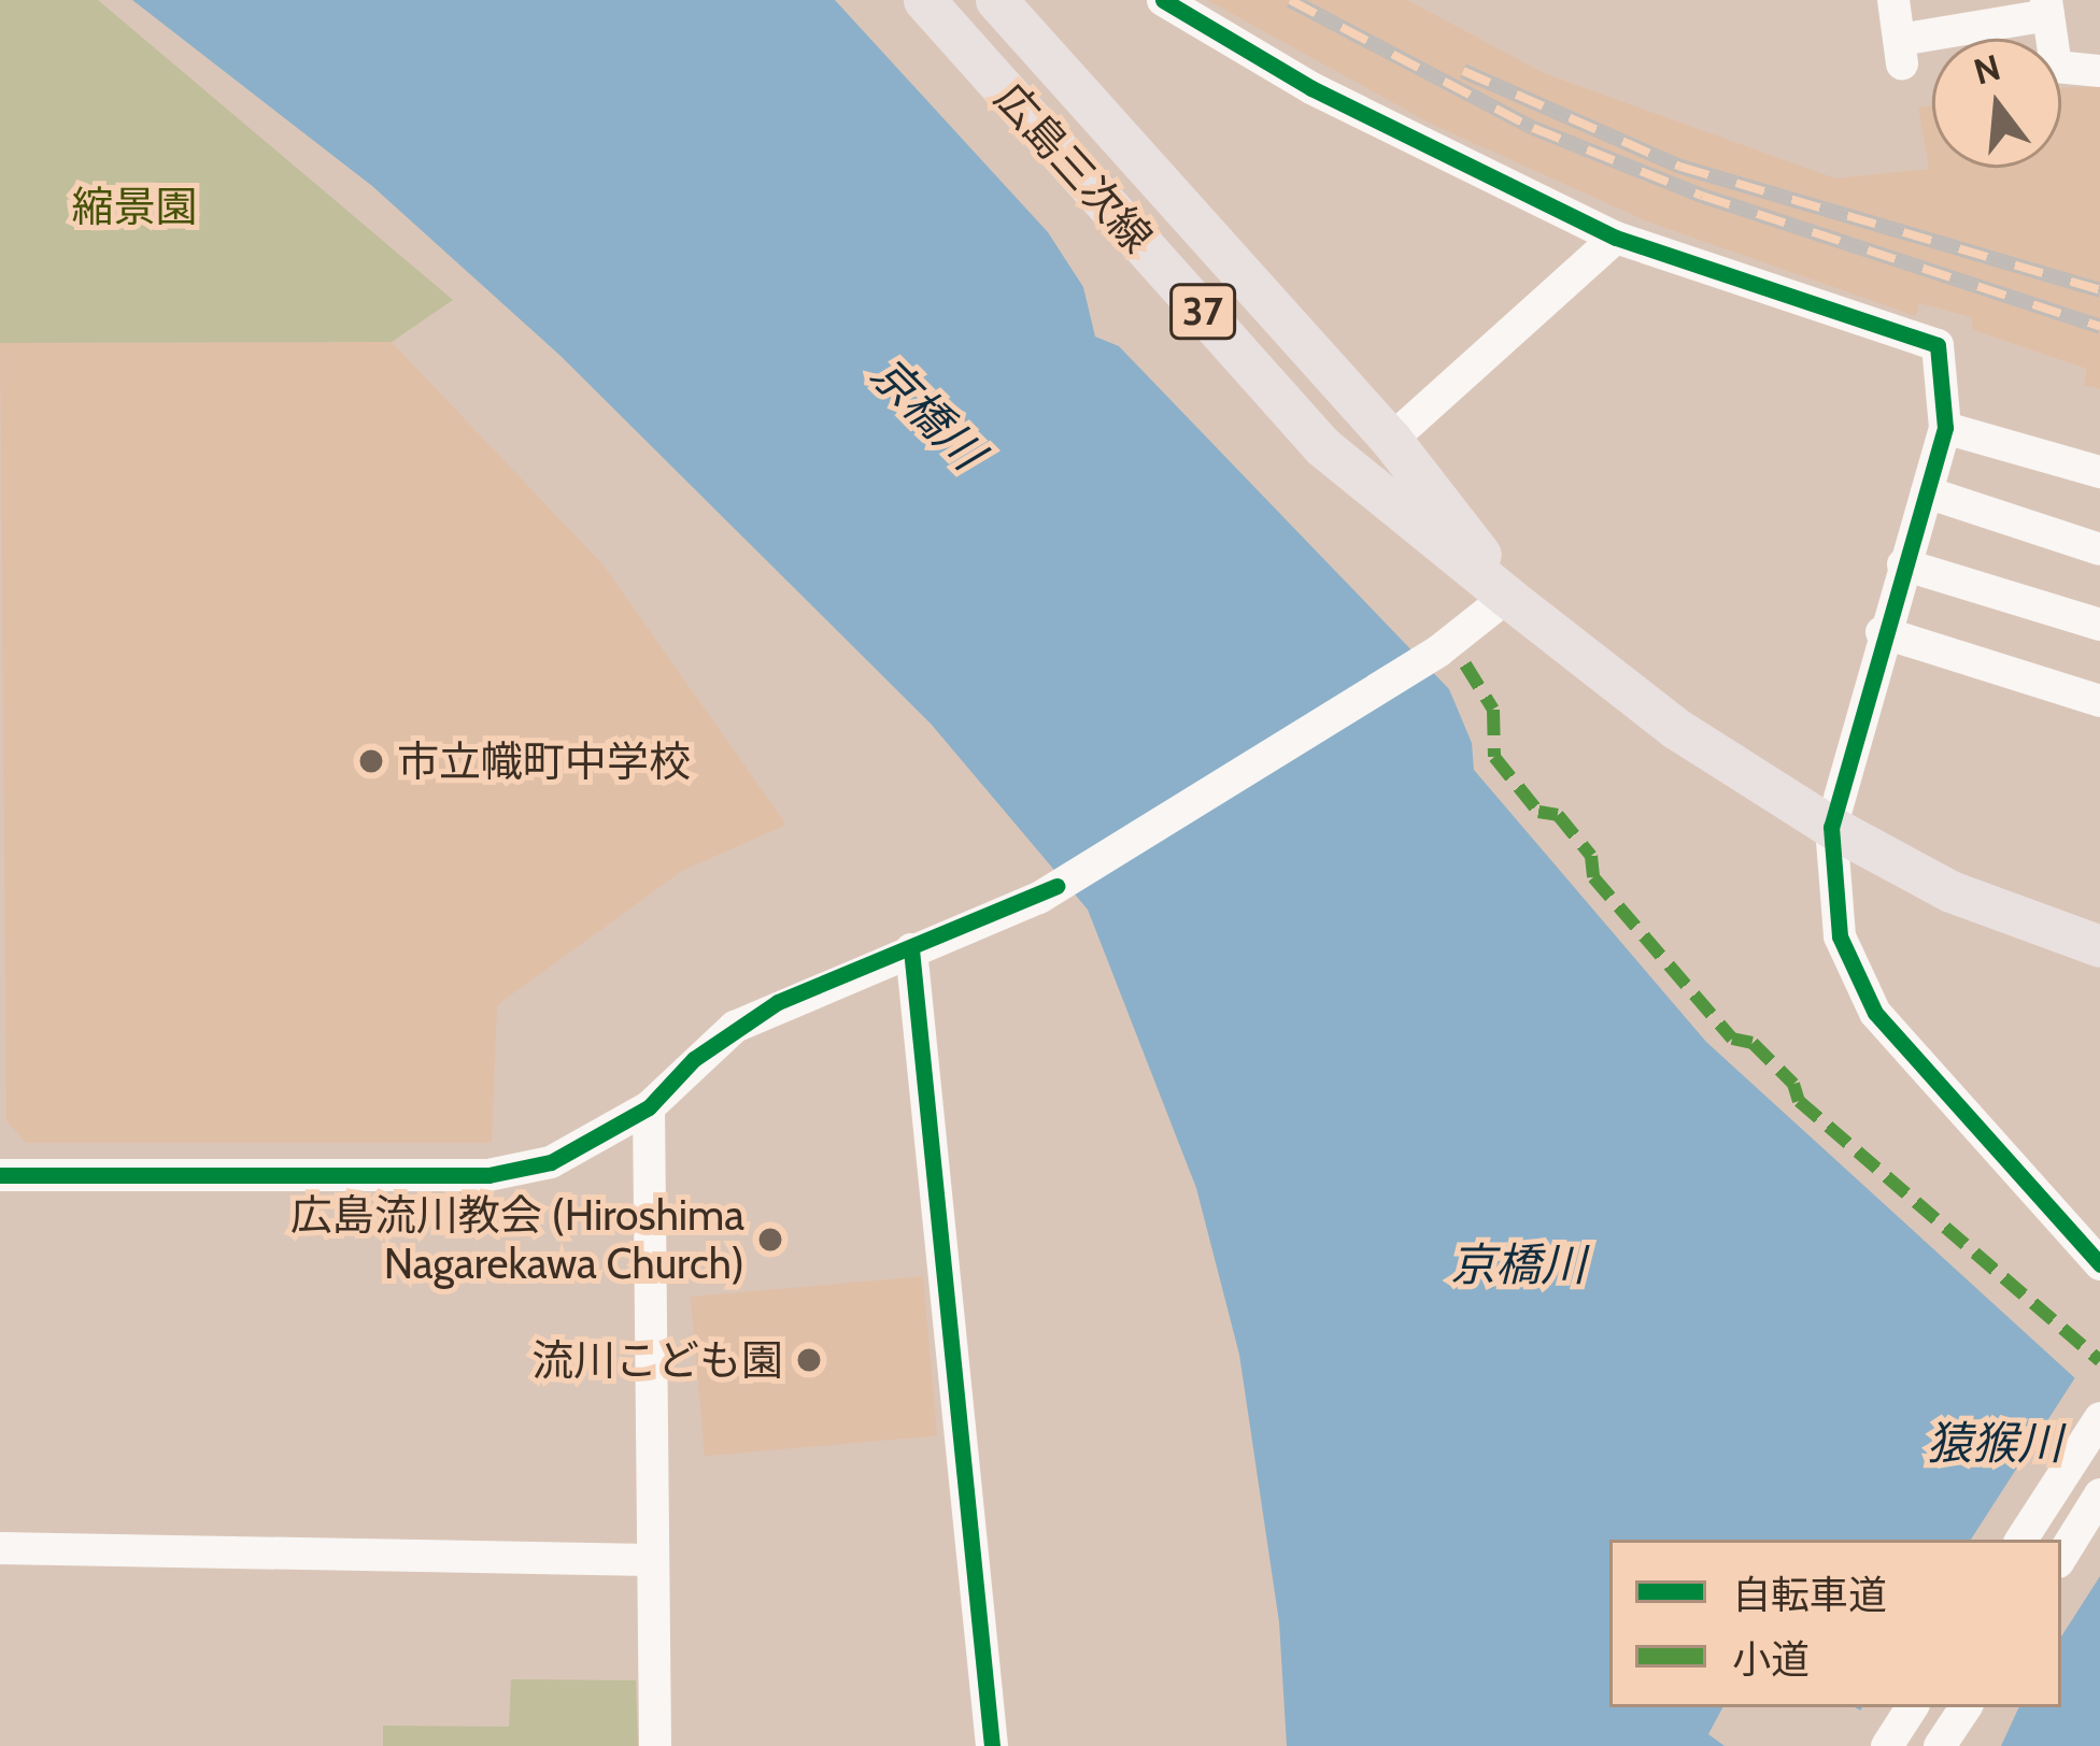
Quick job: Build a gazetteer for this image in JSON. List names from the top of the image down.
{
  "streets": {
    "main road": ["広島三次線", "37"]
  },
  "water": ["京橋川", "猿猴川"],
  "parks": ["縮景園"],
  "places": ["市立幟町中学校", "広島流川教会 (Hiroshima Nagarekawa Church)", "流川こども園"],
  "legend": ["自転車道", "小道"],
  "north": "top"
}
